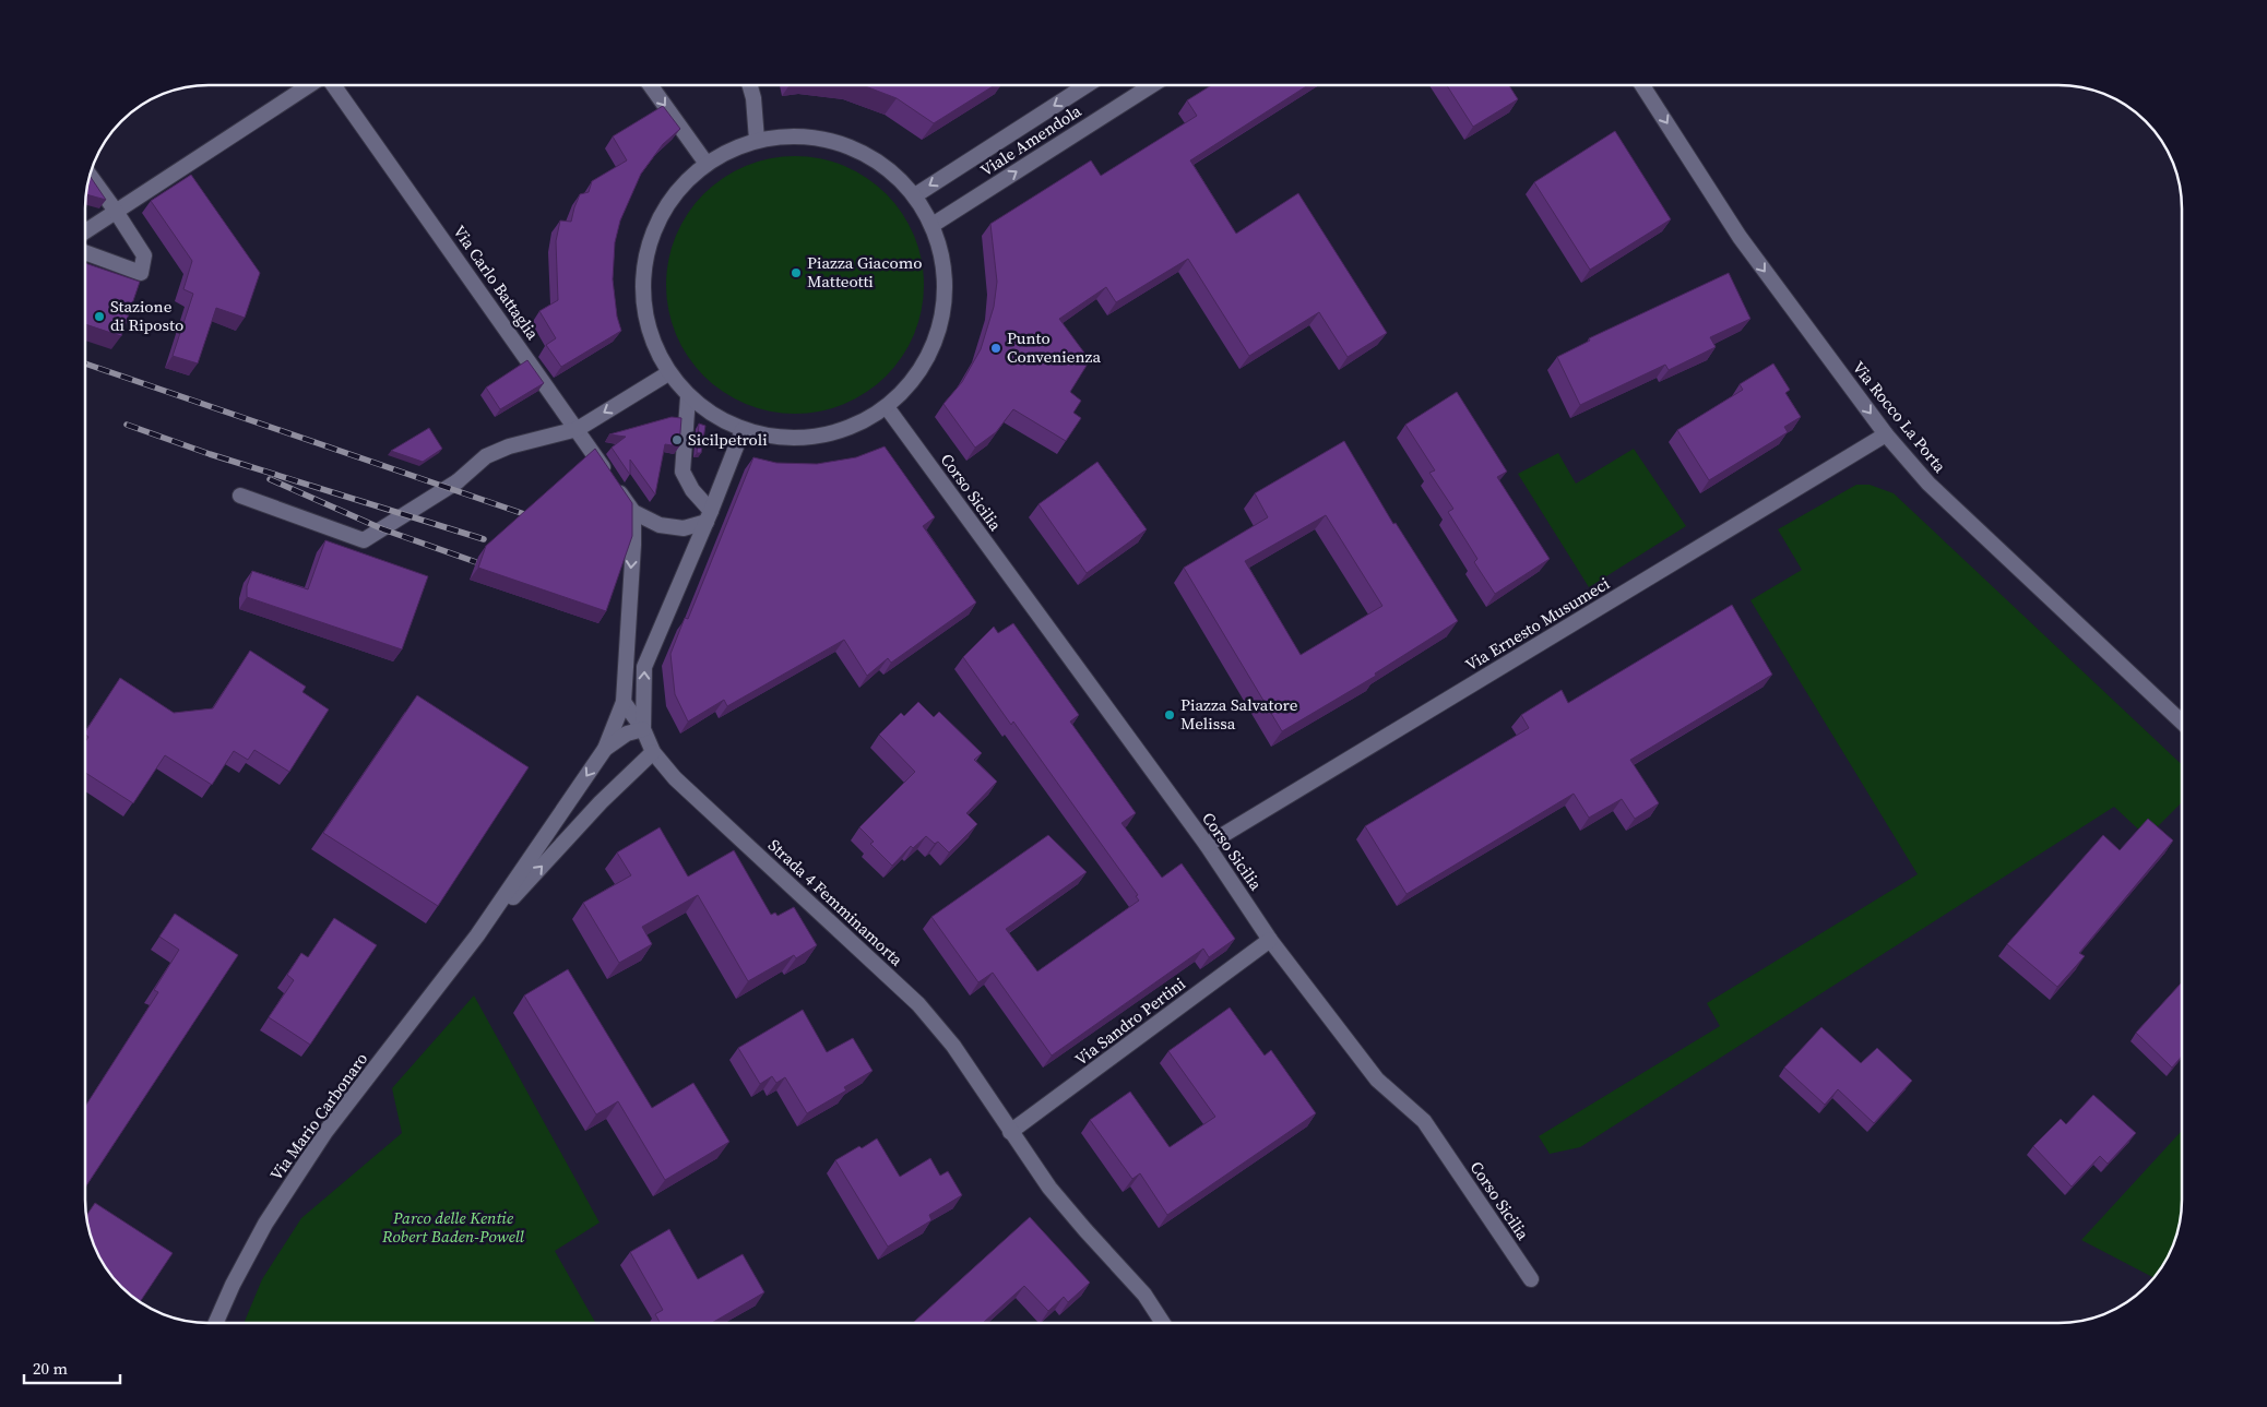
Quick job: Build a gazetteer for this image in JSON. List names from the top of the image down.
{
  "streets": {
    "street": [
      "Viale Amendola",
      "Via Carlo Battaglia",
      "Via Rocco La Porta",
      "Corso Sicilia",
      "Via Ernesto Musumeci",
      "Strada 4 Femminamorta",
      "Via Sandro Pertini",
      "Via Mario Carbonaro"
    ]
  },
  "crossings": [
    ["Via Rocco La Porta", "Via Ernesto Musumeci"],
    ["Corso Sicilia", "Via Ernesto Musumeci"],
    ["Corso Sicilia", "Via Sandro Pertini"],
    ["Strada 4 Femminamorta", "Via Sandro Pertini"]
  ],
  "one_way": ["Via Rocco La Porta"],
  "parks": ["Parco delle Kentie Robert Baden-Powell"],
  "places": [
    "Piazza Giacomo Matteotti",
    "Stazione di Riposto",
    "Punto Convenienza",
    "Sicilpetroli",
    "Piazza Salvatore Melissa"
  ],
  "scale_bar": "20 m"
}
